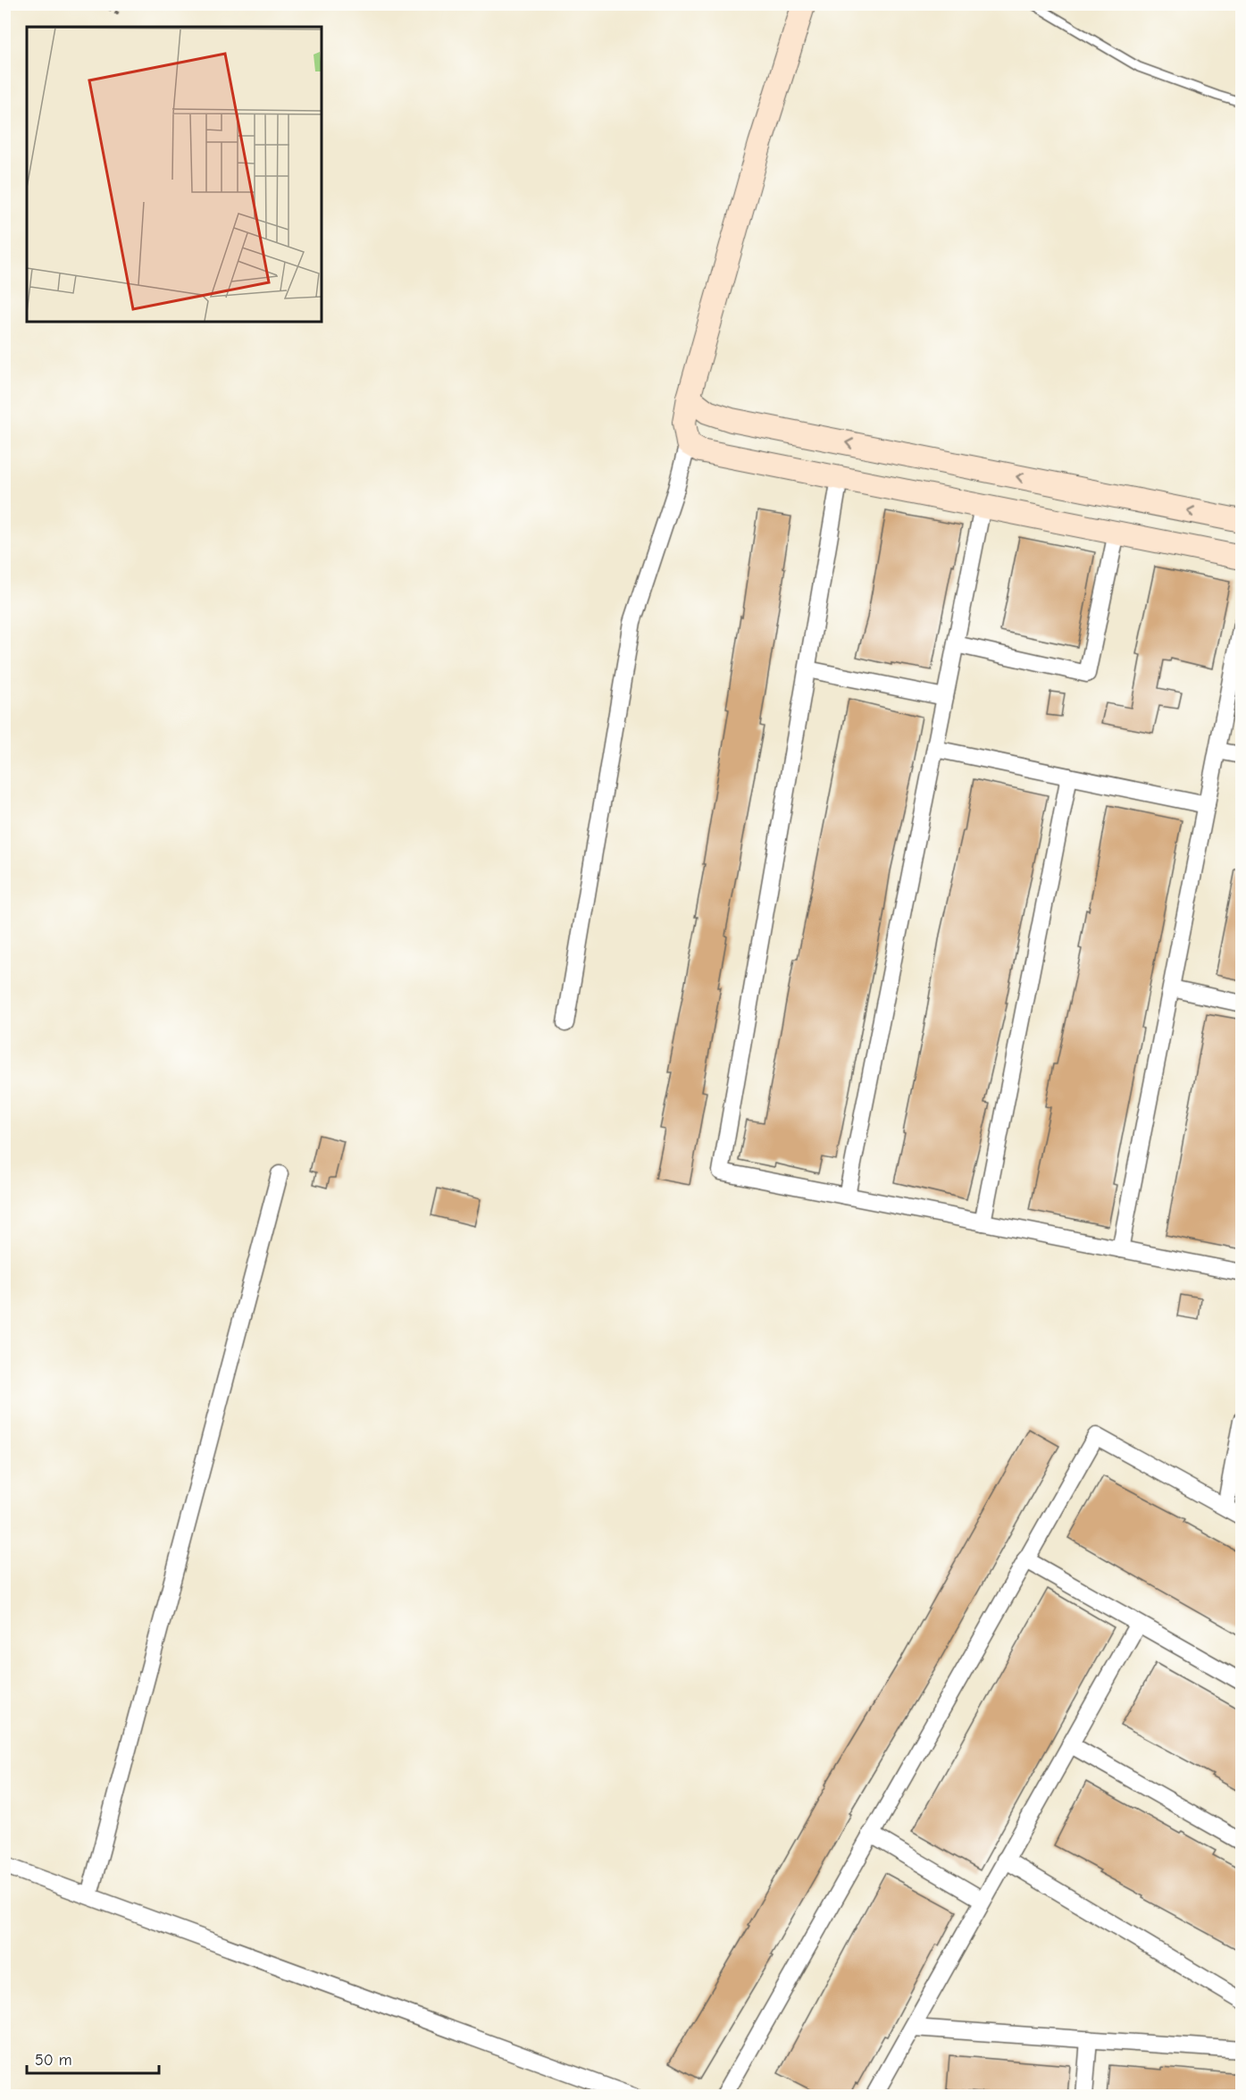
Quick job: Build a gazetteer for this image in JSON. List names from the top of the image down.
{
  "scale_bar": "50 m"
}
